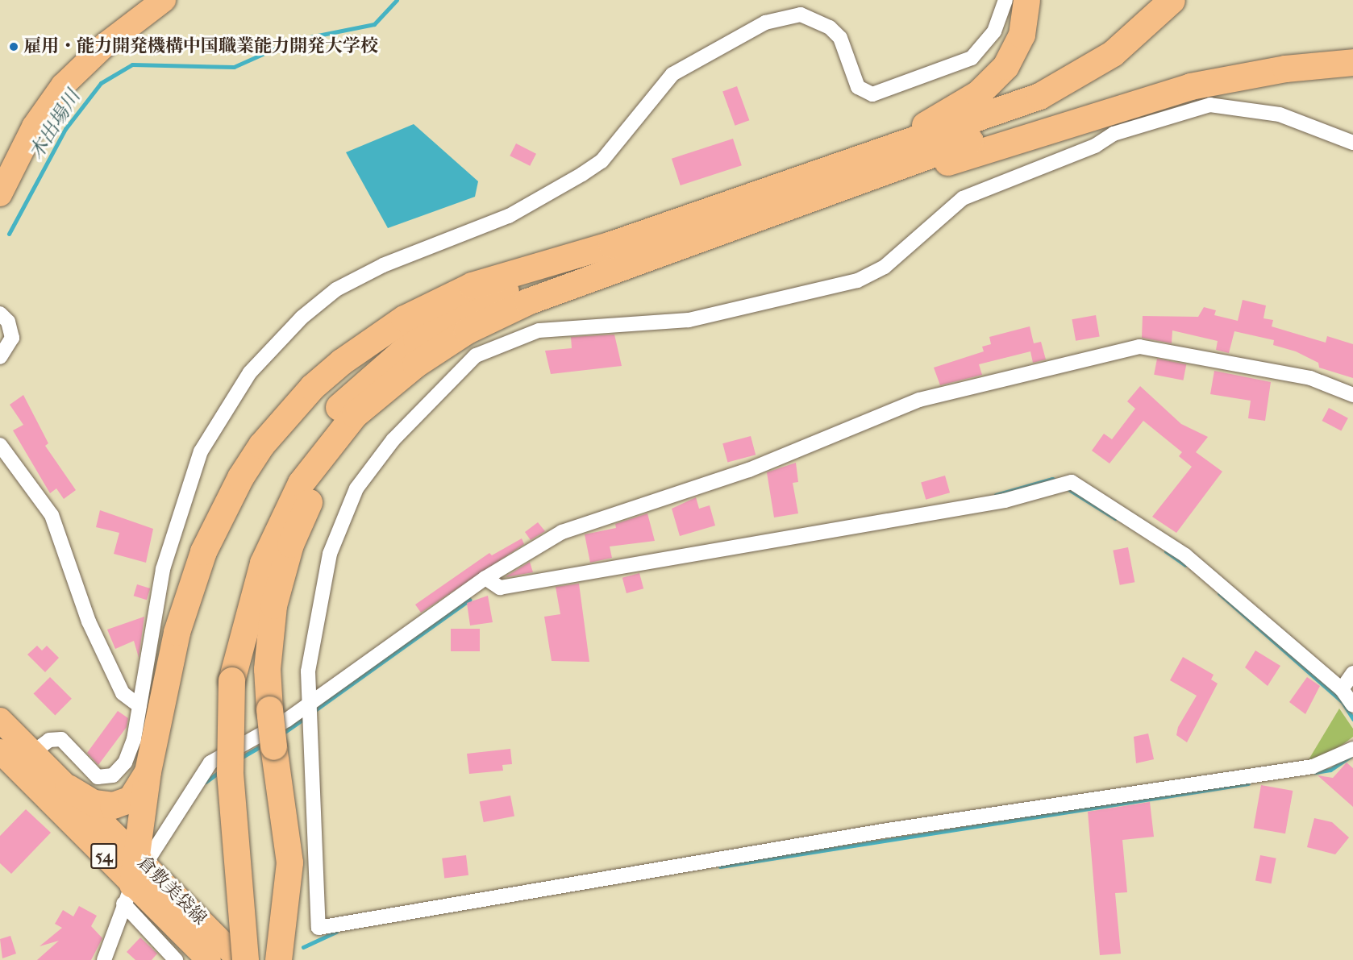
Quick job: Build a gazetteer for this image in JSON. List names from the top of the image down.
{
  "streets": {
    "main road": ["54", "倉敷美袋線"]
  },
  "water": ["木出場川"],
  "places": ["雇用・能力開発機構中国職業能力開発大学校"]
}
